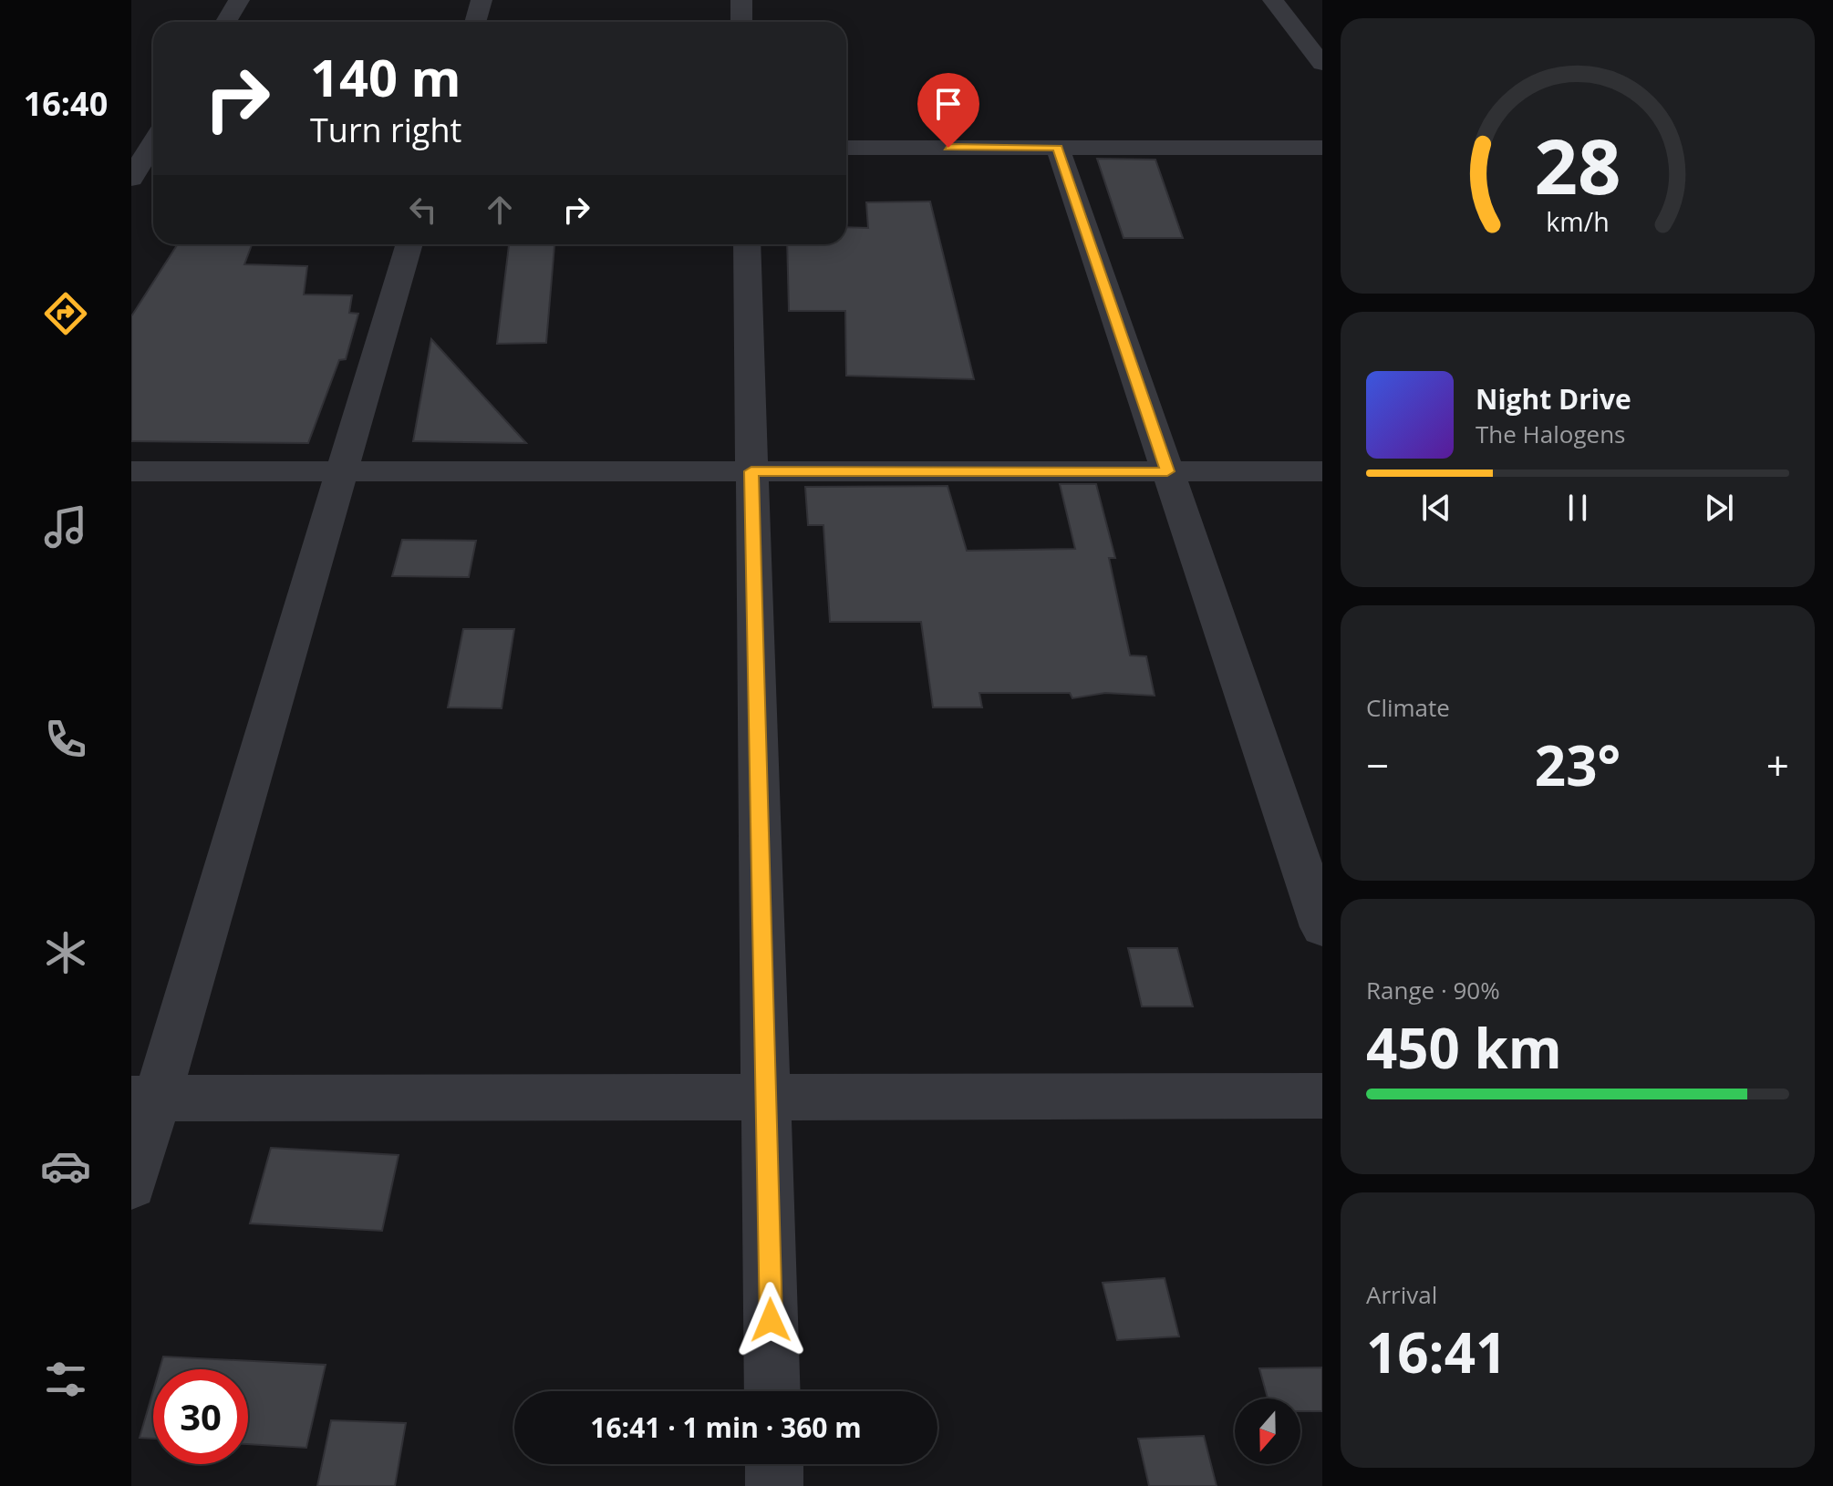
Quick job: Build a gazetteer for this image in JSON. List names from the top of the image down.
{
  "north": "bottom",
  "page": {
    "tabs": "16:40",
    "turn": ["140 m", "Turn right"],
    "song": ["Night Drive", "The Halogens"],
    "tile": [
      "Climate",
      ["Range · 90%", "450 km"],
      ["Arrival", "16:41"]
    ],
    "heat": ["−", "23°", "+"],
    "limit": "30",
    "trip": "16:41 · 1 min · 360 m",
    "gauge": ["28", "km/h"]
  }
}
